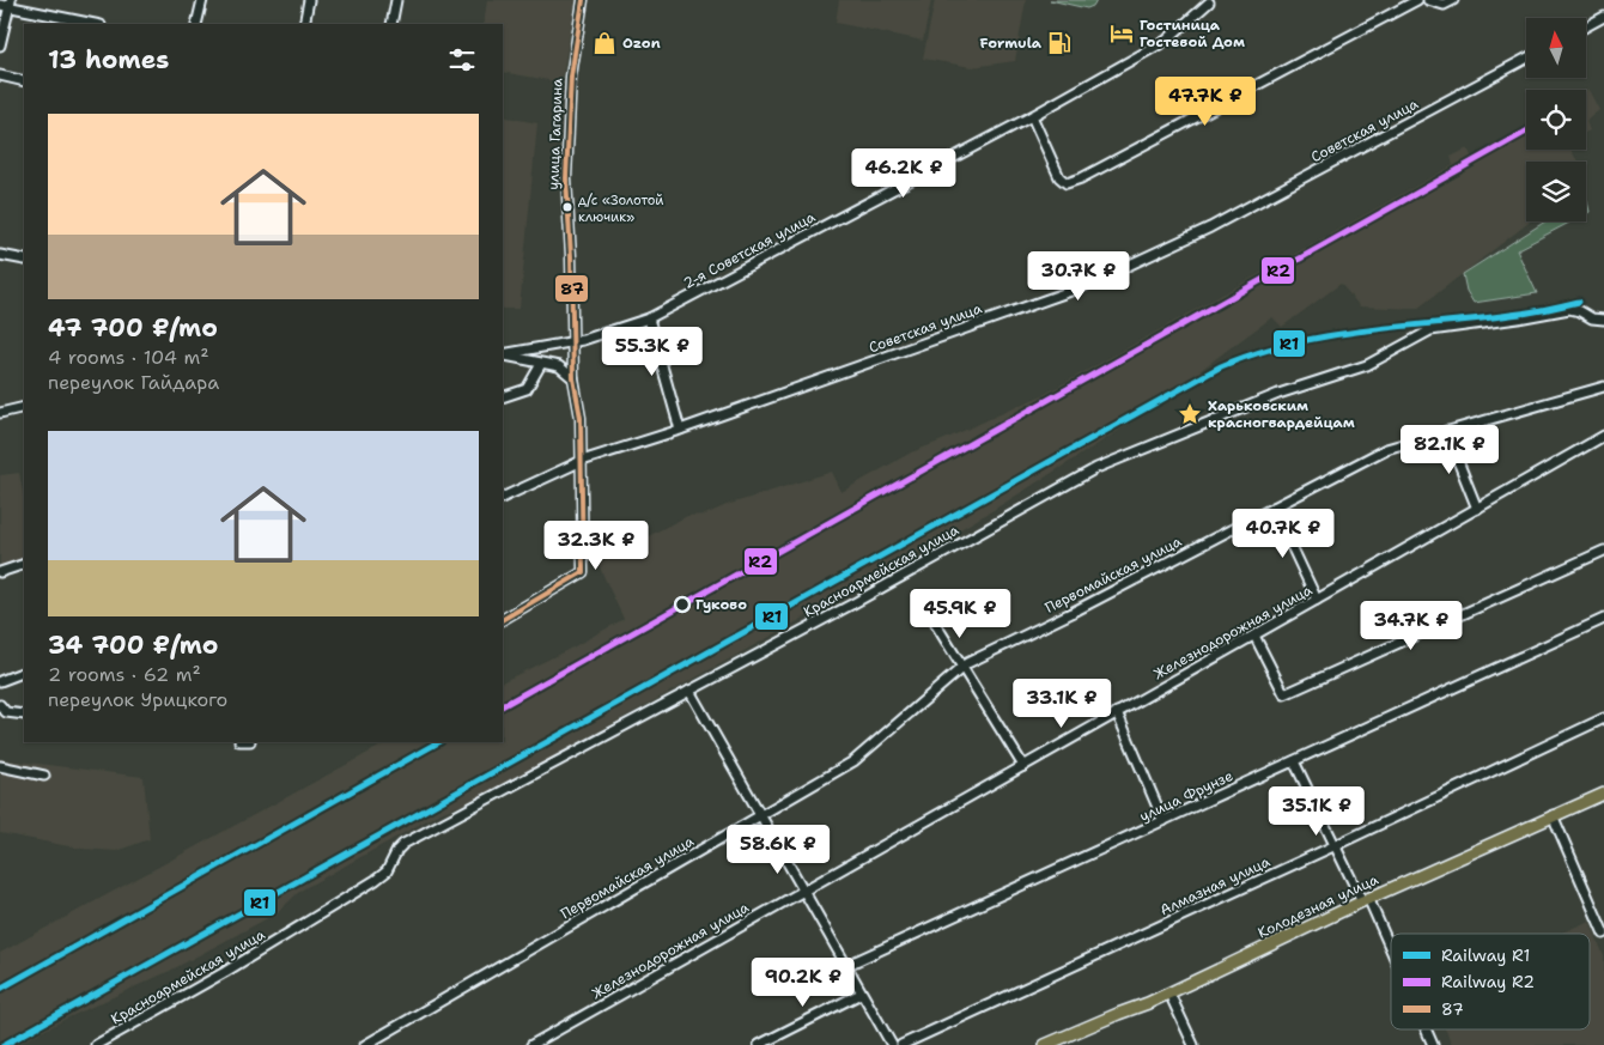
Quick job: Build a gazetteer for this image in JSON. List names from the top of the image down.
{
  "streets": {
    "main road": ["Колодезная улица"],
    "street": [
      "Советская улица",
      "улица Гагарина",
      "2-я Советская улица",
      "Красноармейская улица",
      "Первомайская улица",
      "Железнодорожная улица",
      "улица Фрунзе",
      "Алмазная улица"
    ]
  },
  "crossings": [
    ["Советская улица", "улица Гагарина"],
    ["улица Гагарина", "2-я Советская улица"]
  ],
  "places": {
    "hotel": ["Гостиница Гостевой Дом"],
    "shop": ["Ozon"],
    "fuel station": ["Formula"],
    "other": ["д/с «Золотой ключик»", "Гуково"],
    "place": ["Харьковским красногвардейцам"]
  },
  "lines": ["transit line 87", "rail line R2", "rail line R1"],
  "legend": ["Railway R1", "Railway R2", "87"],
  "north": "top",
  "page": {
    "heading": "13 homes",
    "price": [
      "47.7K ₽",
      "46.2K ₽",
      "30.7K ₽",
      "55.3K ₽",
      "82.1K ₽",
      "40.7K ₽",
      "32.3K ₽",
      "45.9K ₽",
      "34.7K ₽",
      "33.1K ₽",
      "35.1K ₽",
      "58.6K ₽",
      "90.2K ₽"
    ],
    "list": [
      {
        "name": "47 700 ₽/mo",
        "note": "4 rooms · 104 m² · переулок Гайдара"
      },
      {
        "name": "34 700 ₽/mo",
        "note": "2 rooms · 62 m² · переулок Урицкого"
      }
    ]
  }
}
